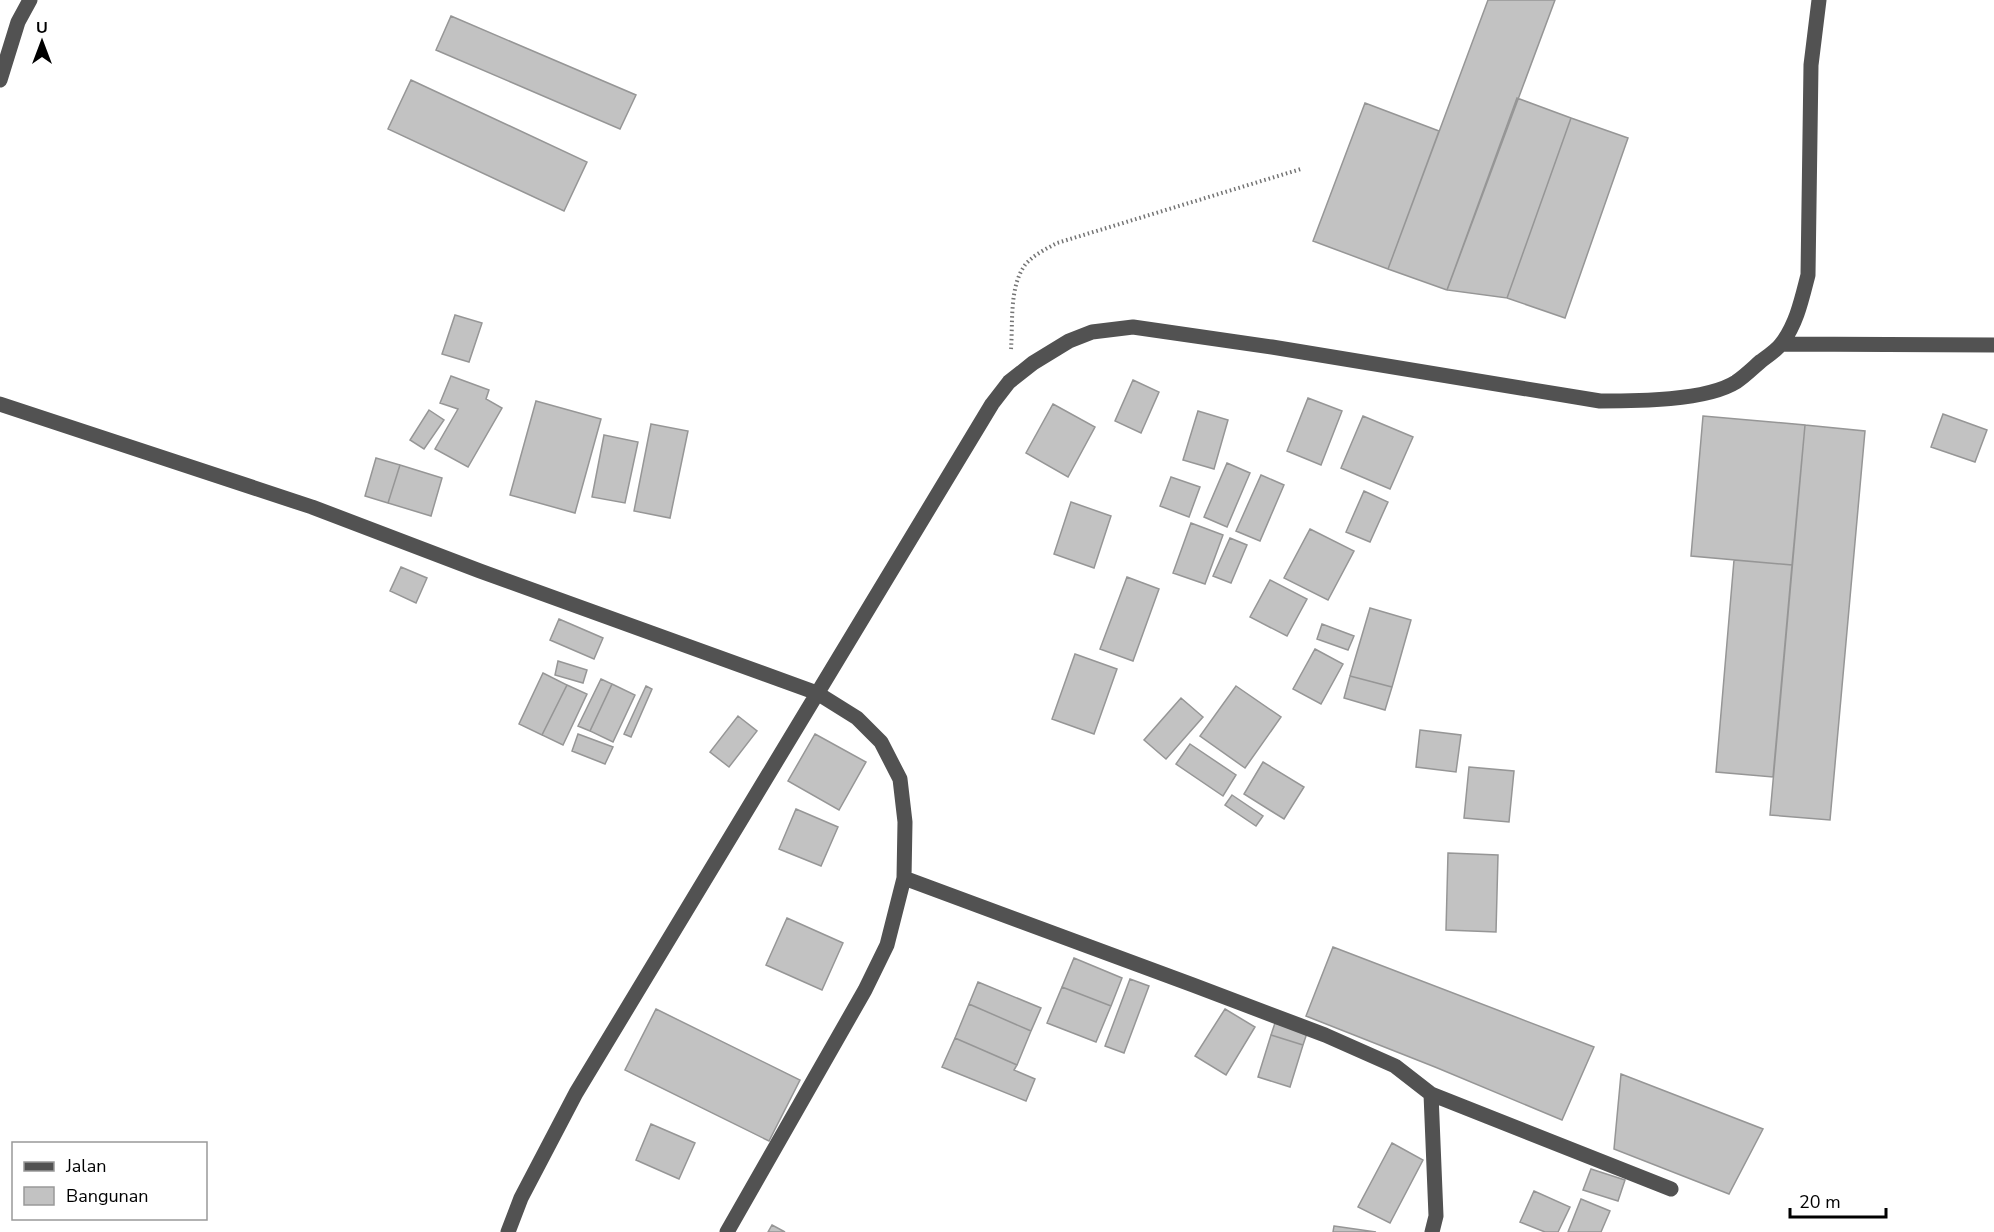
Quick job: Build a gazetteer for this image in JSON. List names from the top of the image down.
{
  "legend": ["Jalan", "Bangunan"],
  "scale_bar": "20 m",
  "north": "top"
}
